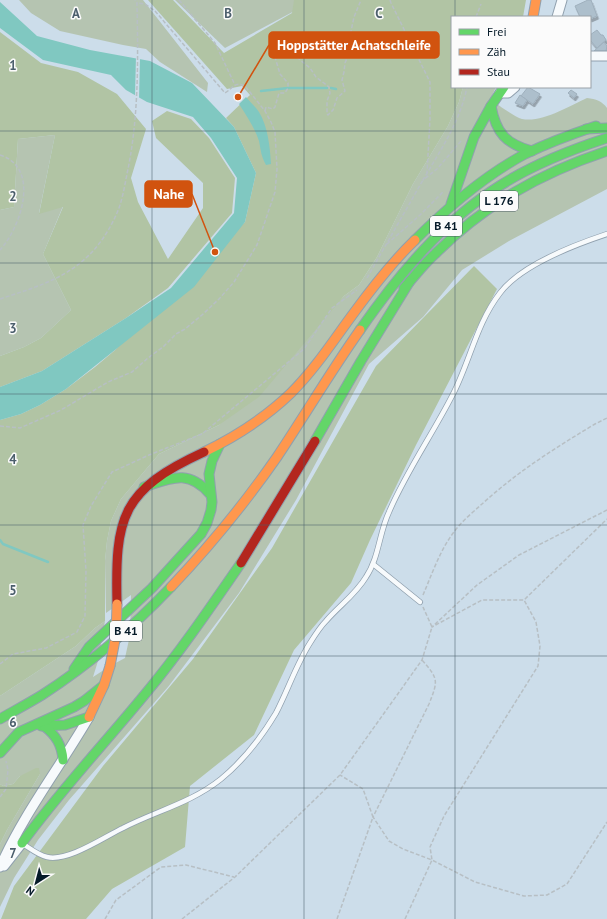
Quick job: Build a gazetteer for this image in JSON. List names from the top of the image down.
{
  "streets": {
    "main road": ["L 176", "B 41"]
  },
  "crossings": [
    ["L 176", "B 41"]
  ],
  "places": ["Hoppstätter Achatschleife", "Nahe"],
  "legend": ["Frei", "Zäh", "Stau"],
  "north": "bottom left",
  "grid": {
    "columns": ["A", "B", "C"],
    "rows": [
      "1",
      "2",
      "3",
      "4",
      "5",
      "6",
      "7"
    ]
  }
}
